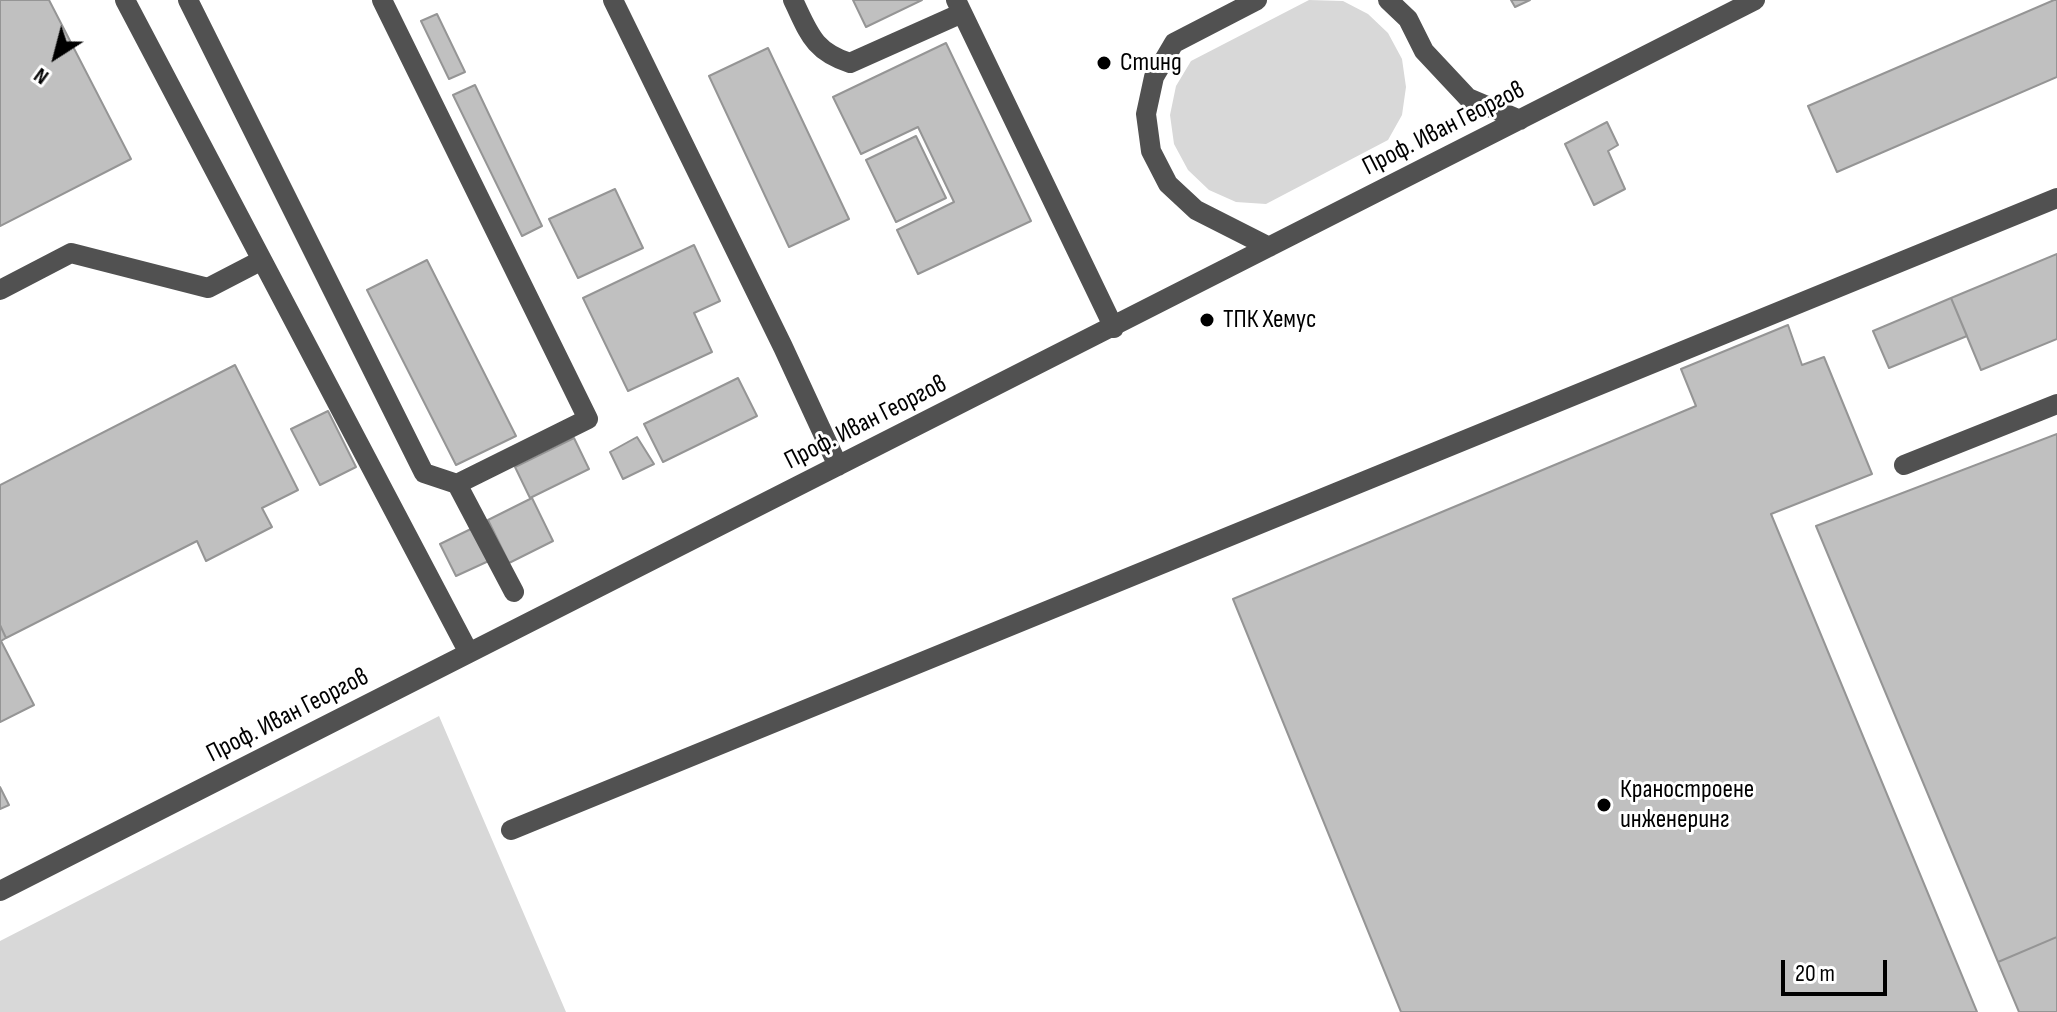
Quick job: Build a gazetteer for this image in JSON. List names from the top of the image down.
{
  "streets": {
    "street": ["Проф. Иван Георгов"]
  },
  "places": ["Стинд", "ТПК Хемус", "Краностроене инженеринг"],
  "scale_bar": "20 m",
  "north": "bottom left"
}
